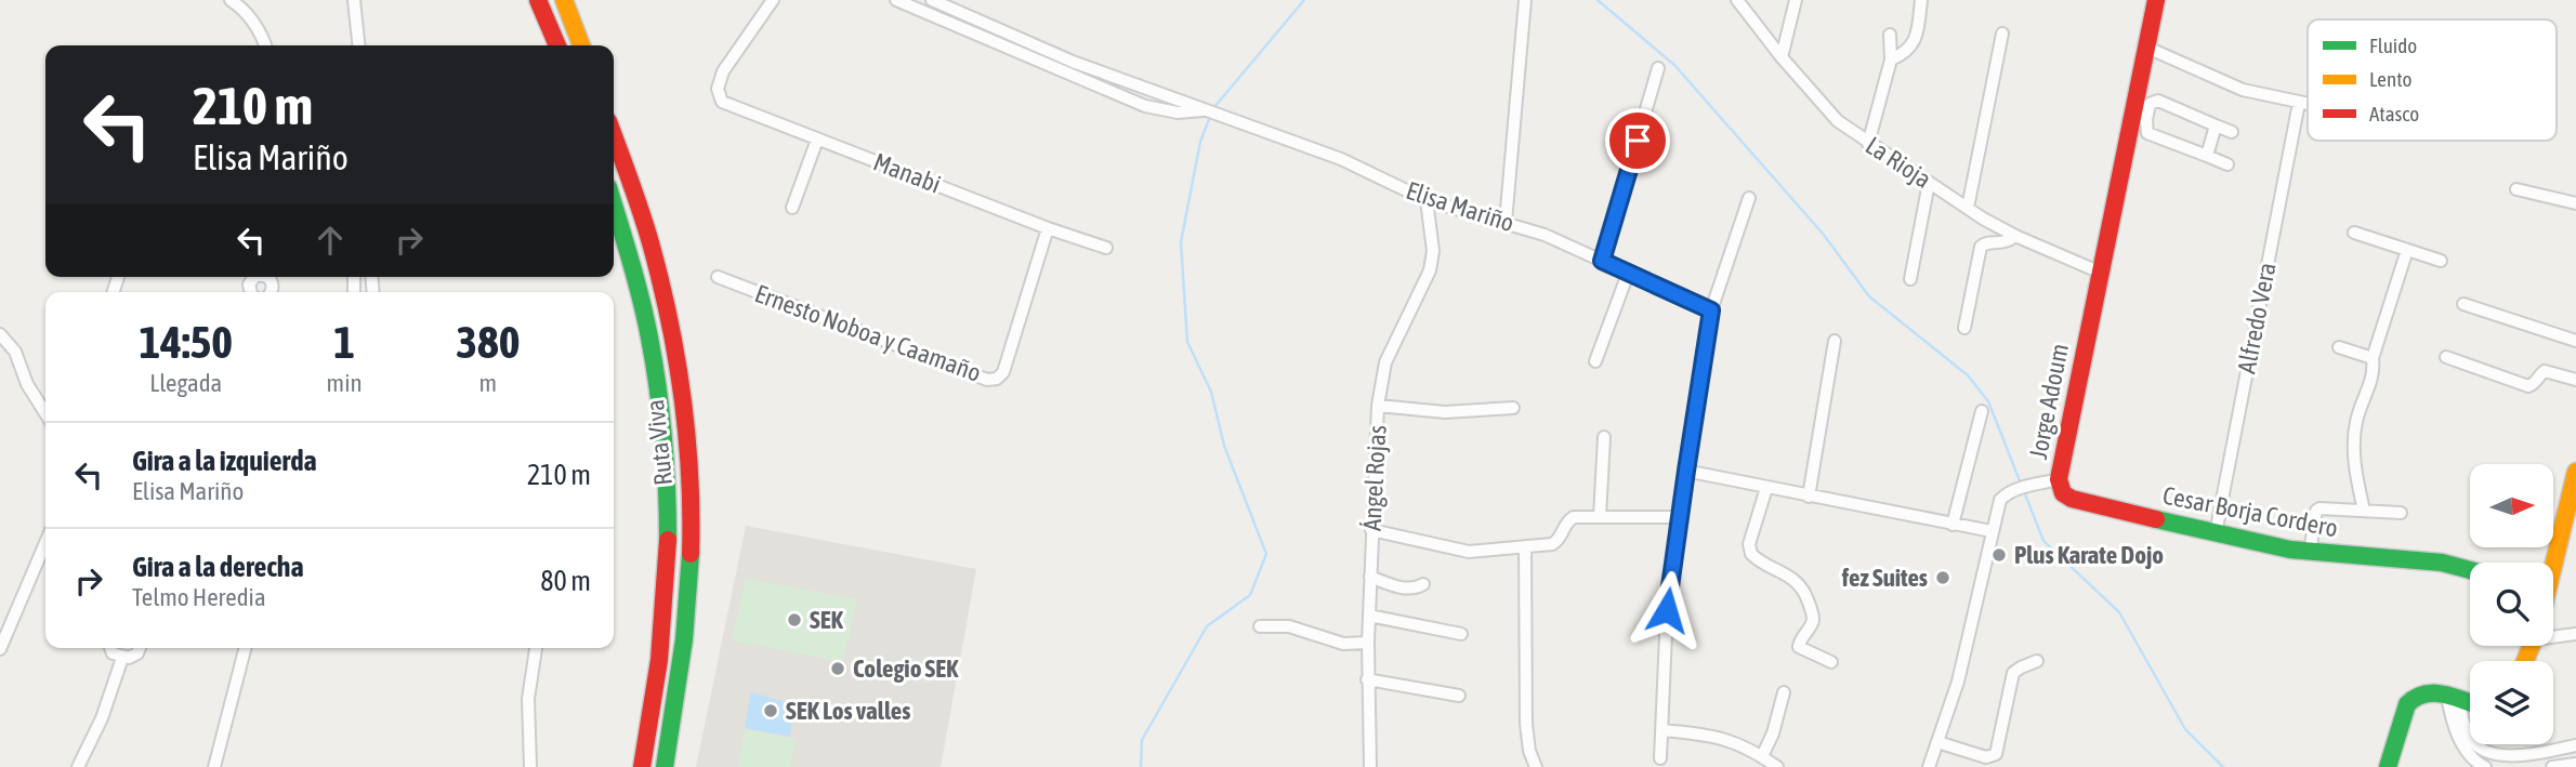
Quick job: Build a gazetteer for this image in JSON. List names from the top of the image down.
{
  "streets": {
    "main road": ["Jorge Adoum", "Ruta Viva", "Cesar Borja Cordero"],
    "street": [
      "La Rioja",
      "Manabi",
      "Elisa Mariño",
      "Alfredo Vera",
      "Ernesto Noboa y Caamaño",
      "Ángel Rojas"
    ]
  },
  "crossings": [
    ["La Rioja", "Jorge Adoum"],
    ["Manabi", "Ernesto Noboa y Caamaño"],
    ["Elisa Mariño", "Ángel Rojas"],
    ["Alfredo Vera", "Cesar Borja Cordero"],
    ["Jorge Adoum", "Cesar Borja Cordero"]
  ],
  "places": [
    "Plus Karate Dojo",
    "fez Suites",
    "SEK",
    "Colegio SEK",
    "SEK Los valles"
  ],
  "legend": ["Fluido", "Lento", "Atasco"],
  "north": "right",
  "page": {
    "turn": ["210 m", "Elisa Mariño"],
    "eta": [
      "14:50",
      "Llegada",
      "1",
      "min",
      "380",
      "m"
    ],
    "list": [
      {
        "name": "Gira a la izquierda",
        "note": "Elisa Mariño",
        "value": "210 m"
      },
      {
        "name": "Gira a la derecha",
        "note": "Telmo Heredia",
        "value": "80 m"
      }
    ]
  }
}
